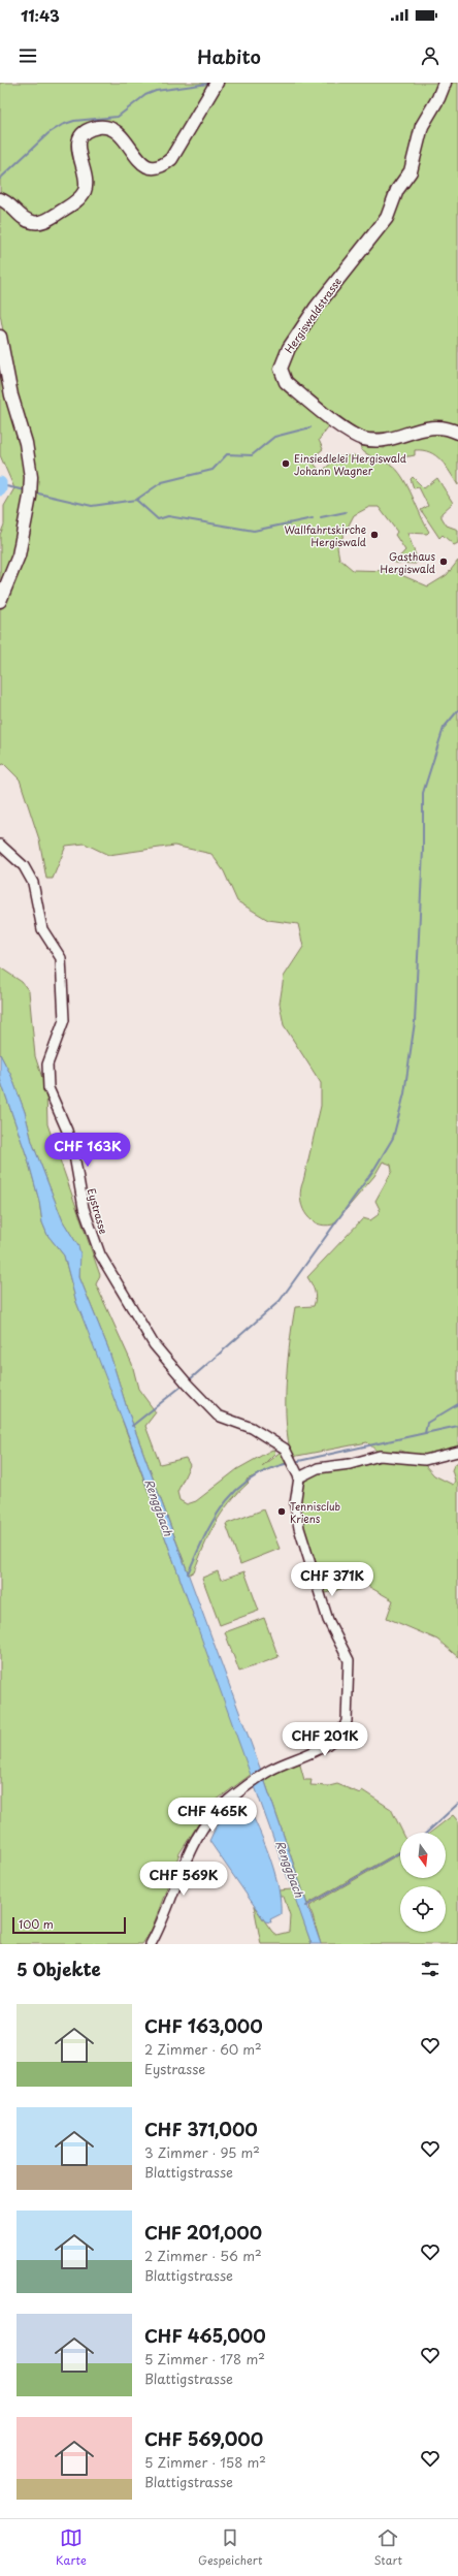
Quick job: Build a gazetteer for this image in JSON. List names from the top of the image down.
{
  "streets": {
    "street": ["Hergiswaldstrasse", "Eystrasse"]
  },
  "water": ["Renggbach"],
  "places": [
    "Einsiedlelei Hergiswald Johann Wagner",
    "Wallfahrtskirche Hergiswald",
    "Gasthaus Hergiswald",
    "Tennisclub Kriens"
  ],
  "scale_bar": "100 m",
  "north": "bottom",
  "page": {
    "status": "11:43",
    "header": "Habito",
    "price": [
      "CHF 163K",
      "CHF 371K",
      "CHF 201K",
      "CHF 465K",
      "CHF 569K"
    ],
    "scale": "100 m",
    "heading": "5 Objekte",
    "list": [
      {
        "name": "CHF 163,000",
        "note": "2 Zimmer · 60 m² · Eystrasse"
      },
      {
        "name": "CHF 371,000",
        "note": "3 Zimmer · 95 m² · Blattigstrasse"
      },
      {
        "name": "CHF 201,000",
        "note": "2 Zimmer · 56 m² · Blattigstrasse"
      },
      {
        "name": "CHF 465,000",
        "note": "5 Zimmer · 178 m² · Blattigstrasse"
      },
      {
        "name": "CHF 569,000",
        "note": "5 Zimmer · 158 m² · Blattigstrasse"
      }
    ],
    "tabs": ["Karte", "Gespeichert", "Start"]
  }
}
